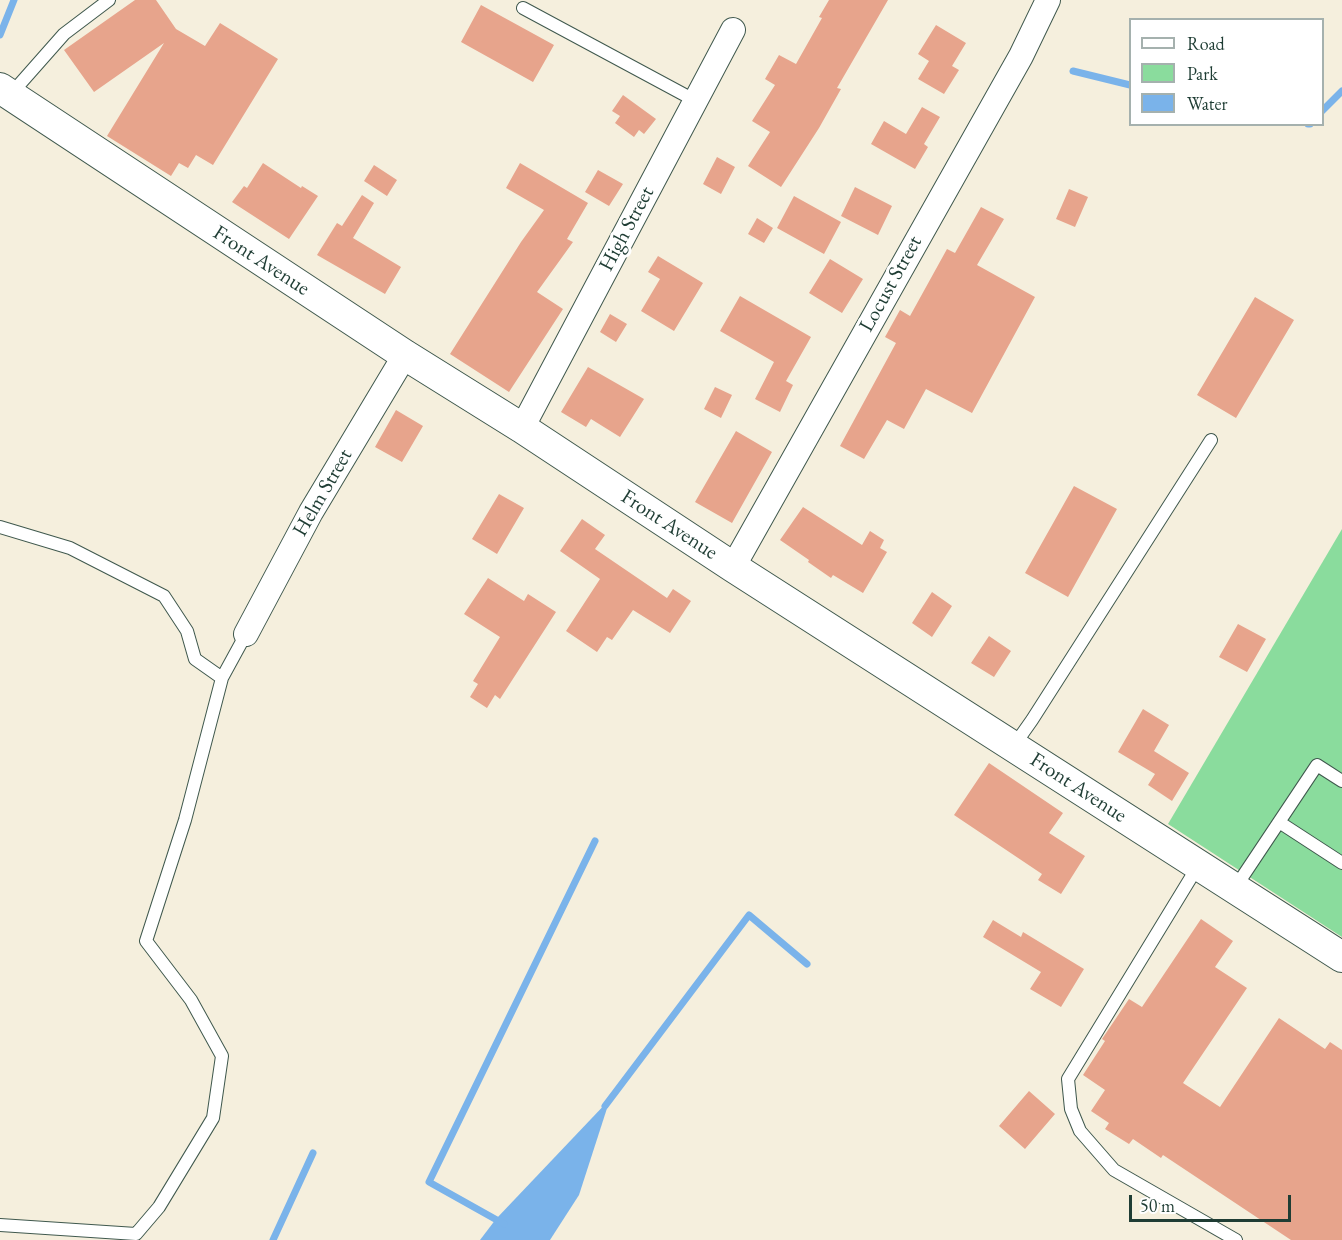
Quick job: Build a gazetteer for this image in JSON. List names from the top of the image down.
{
  "streets": {
    "street": [
      "High Street",
      "Front Avenue",
      "Locust Street",
      "Helm Street"
    ]
  },
  "crossings": [
    ["High Street", "Front Avenue"],
    ["Front Avenue", "Locust Street"],
    ["Front Avenue", "Helm Street"]
  ],
  "legend": ["Road", "Park", "Water"],
  "scale_bar": "50 m"
}
